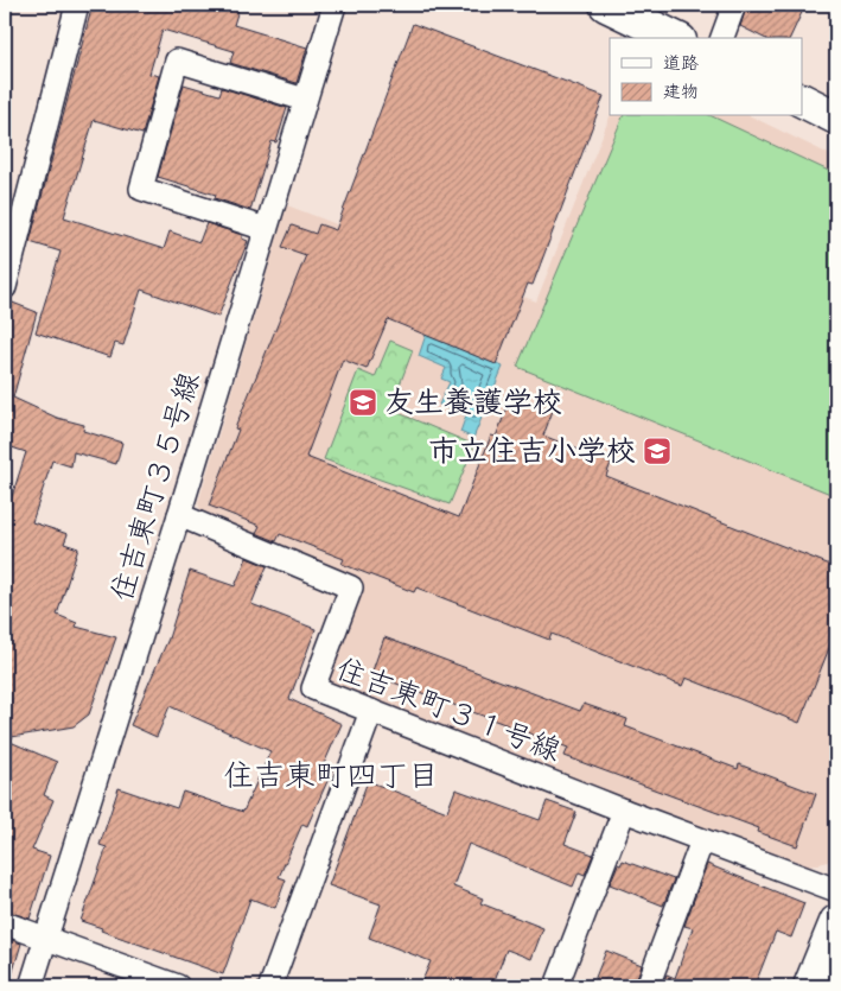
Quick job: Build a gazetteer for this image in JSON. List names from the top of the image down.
{
  "streets": {
    "street": ["住吉東町３５号線", "住吉東町３１号線"]
  },
  "crossings": [
    ["住吉東町３５号線", "住吉東町３１号線"]
  ],
  "districts": ["住吉東町四丁目"],
  "places": {
    "school or university": ["友生養護学校", "市立住吉小学校"]
  },
  "legend": ["道路", "建物"]
}
